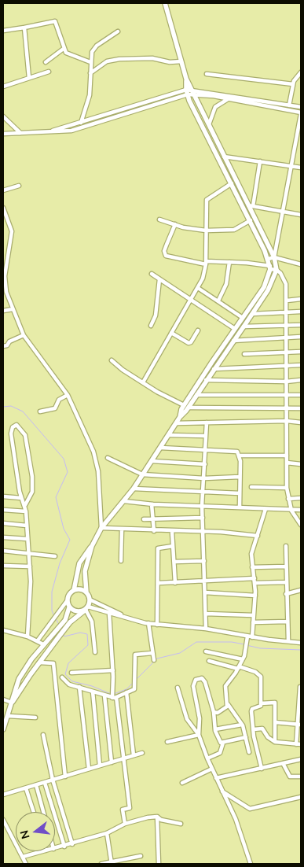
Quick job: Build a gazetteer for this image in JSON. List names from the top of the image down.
{
  "north": "left"
}
